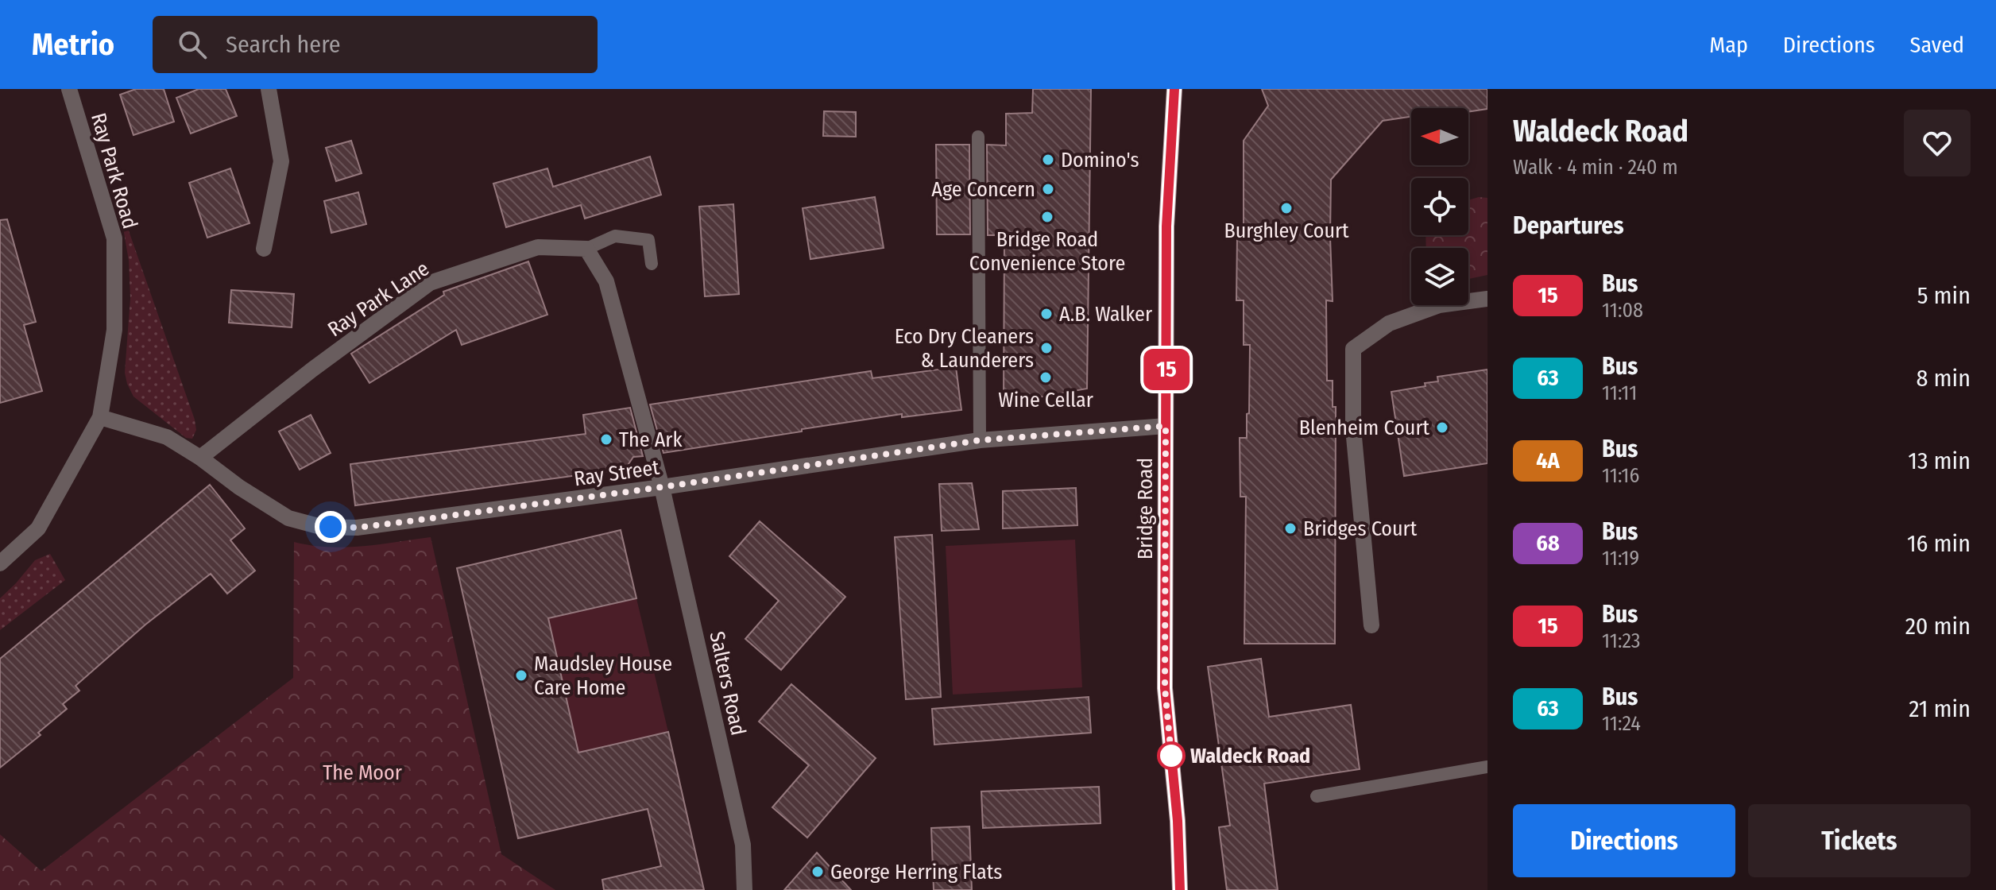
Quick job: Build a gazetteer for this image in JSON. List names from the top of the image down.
{
  "streets": {
    "main road": ["Bridge Road"],
    "street": [
      "Ray Park Road",
      "Ray Park Lane",
      "Ray Street",
      "Salters Road"
    ]
  },
  "crossings": [
    ["Ray Park Road", "Ray Street"],
    ["Ray Park Lane", "Ray Street"],
    ["Ray Street", "Bridge Road"],
    ["Ray Street", "Salters Road"]
  ],
  "parks": ["The Moor"],
  "places": [
    "Domino's",
    "Age Concern",
    "Burghley Court",
    "Bridge Road Convenience Store",
    "A.B. Walker",
    "Eco Dry Cleaners & Launderers",
    "Wine Cellar",
    "Blenheim Court",
    "The Ark",
    "Bridges Court",
    "Maudsley House Care Home",
    "Waldeck Road",
    "George Herring Flats"
  ],
  "lines": ["bus line 15"],
  "north": "left",
  "page": {
    "header": "Metrio",
    "search": "Search here",
    "nav": ["Map", "Directions", "Saved"],
    "on_map": "15",
    "heading": [
      ["Waldeck Road", "Walk · 4 min · 240 m"],
      "Departures"
    ],
    "list": [
      {
        "mark": "15",
        "name": "Bus",
        "note": "11:08",
        "value": "5 min"
      },
      {
        "mark": "63",
        "name": "Bus",
        "note": "11:11",
        "value": "8 min"
      },
      {
        "mark": "4A",
        "name": "Bus",
        "note": "11:16",
        "value": "13 min"
      },
      {
        "mark": "68",
        "name": "Bus",
        "note": "11:19",
        "value": "16 min"
      },
      {
        "mark": "15",
        "name": "Bus",
        "note": "11:23",
        "value": "20 min"
      },
      {
        "mark": "63",
        "name": "Bus",
        "note": "11:24",
        "value": "21 min"
      }
    ],
    "buttons": ["Directions", "Tickets"]
  }
}
